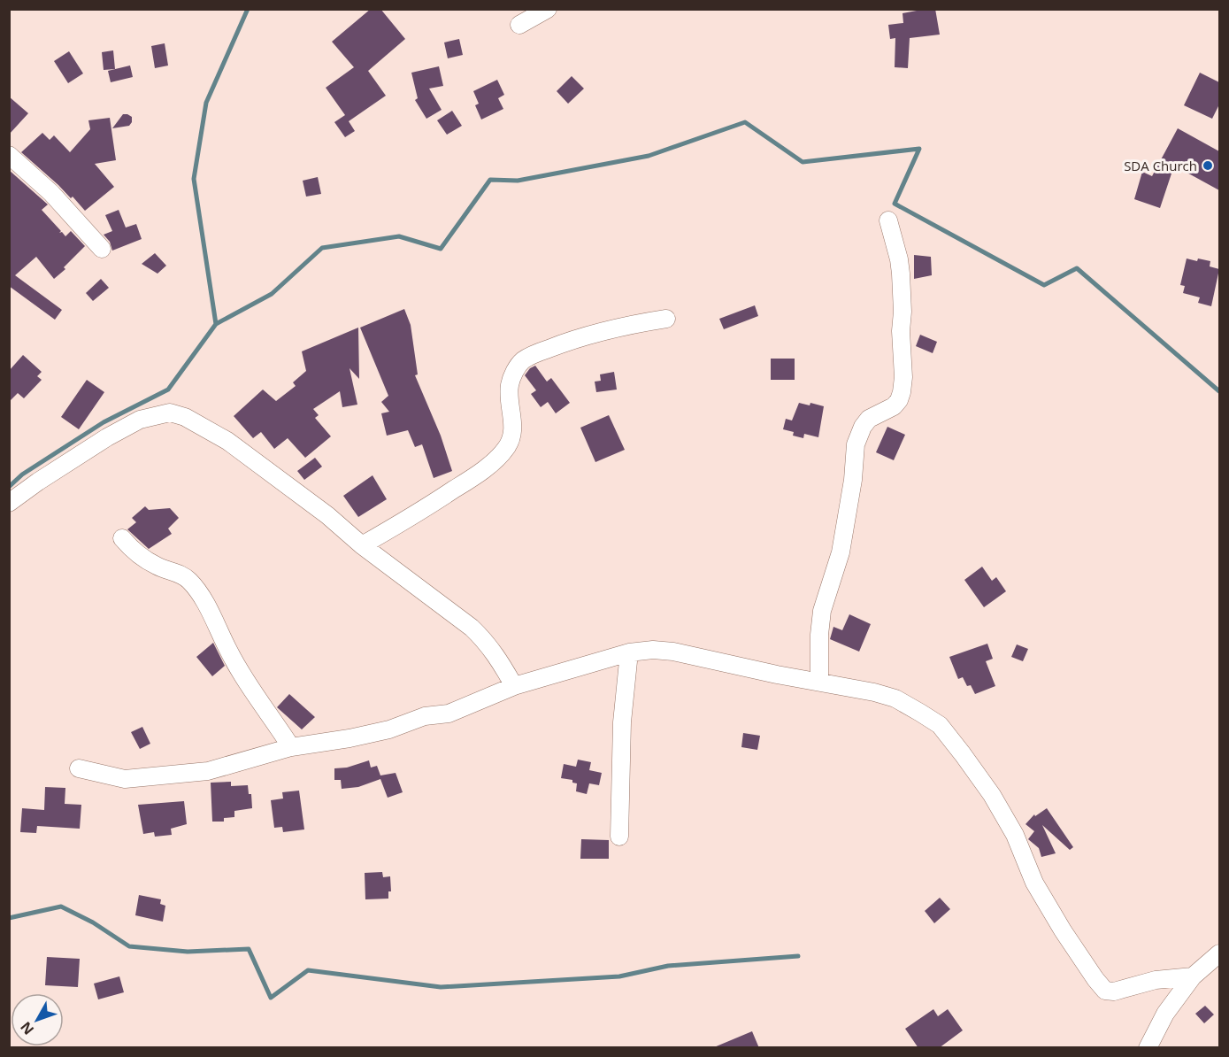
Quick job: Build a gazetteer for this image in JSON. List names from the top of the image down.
{
  "places": ["SDA Church"],
  "north": "bottom left"
}
